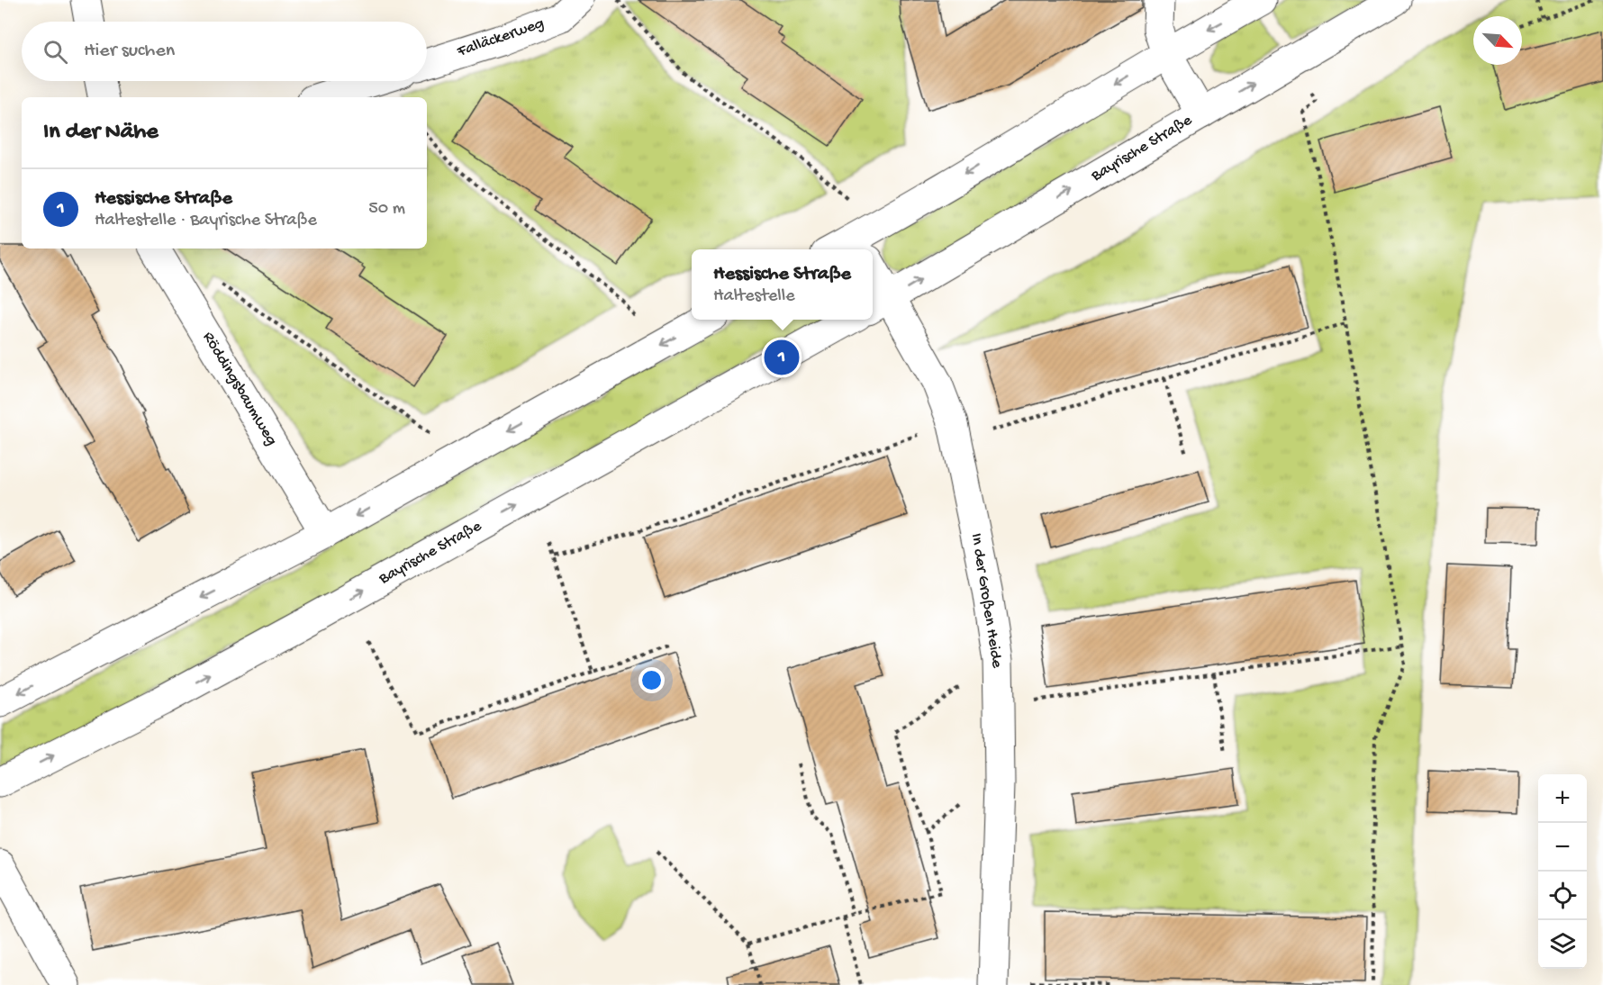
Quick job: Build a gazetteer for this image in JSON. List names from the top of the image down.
{
  "streets": {
    "street": [
      "Falläckerweg",
      "Bayrische Straße",
      "Röddingsbaumweg",
      "In der Großen Heide"
    ]
  },
  "crossings": [
    ["Bayrische Straße", "In der Großen Heide"]
  ],
  "north": "bottom right",
  "page": {
    "search": "Hier suchen",
    "heading": "In der Nähe",
    "list": [
      {
        "mark": "1",
        "name": "Hessische Straße",
        "note": "Haltestelle · Bayrische Straße",
        "value": "50 m"
      }
    ],
    "popup": ["Hessische Straße", "Haltestelle"],
    "pins": "1",
    "map_buttons": ["+", "−"]
  }
}
